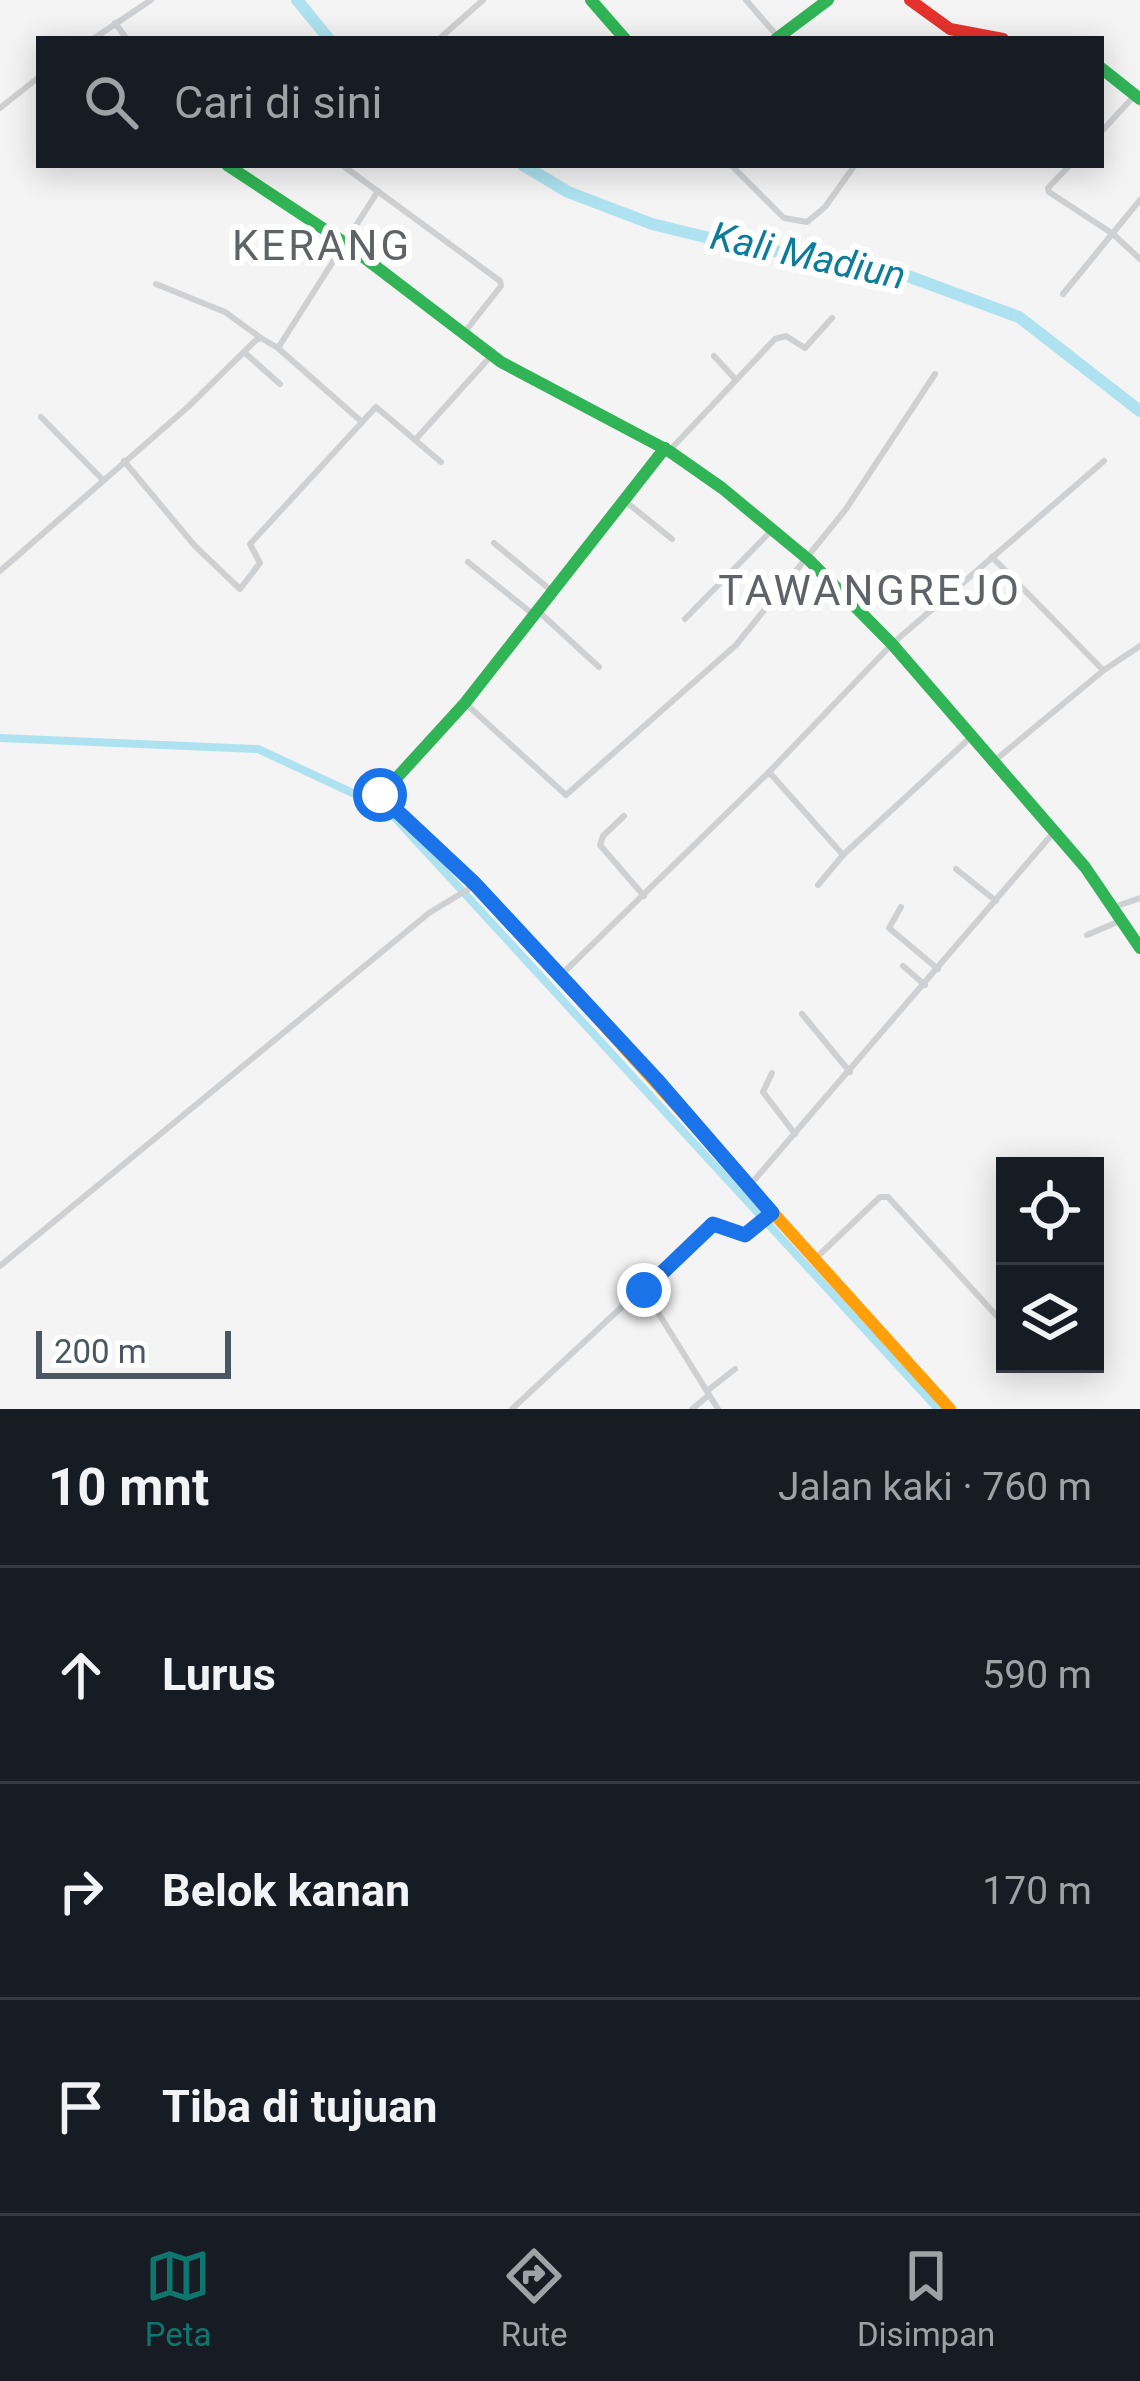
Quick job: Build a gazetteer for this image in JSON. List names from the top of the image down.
{
  "districts": ["KERANG", "TAWANGREJO"],
  "water": ["Kali Madiun"],
  "scale_bar": "200 m",
  "page": {
    "search": "Cari di sini",
    "scale": "200 m",
    "heading": ["10 mnt", "Jalan kaki · 760 m"],
    "list": [
      ["Lurus", "590 m"],
      ["Belok kanan", "170 m"],
      "Tiba di tujuan"
    ],
    "nav": ["Peta", "Rute", "Disimpan"]
  }
}
